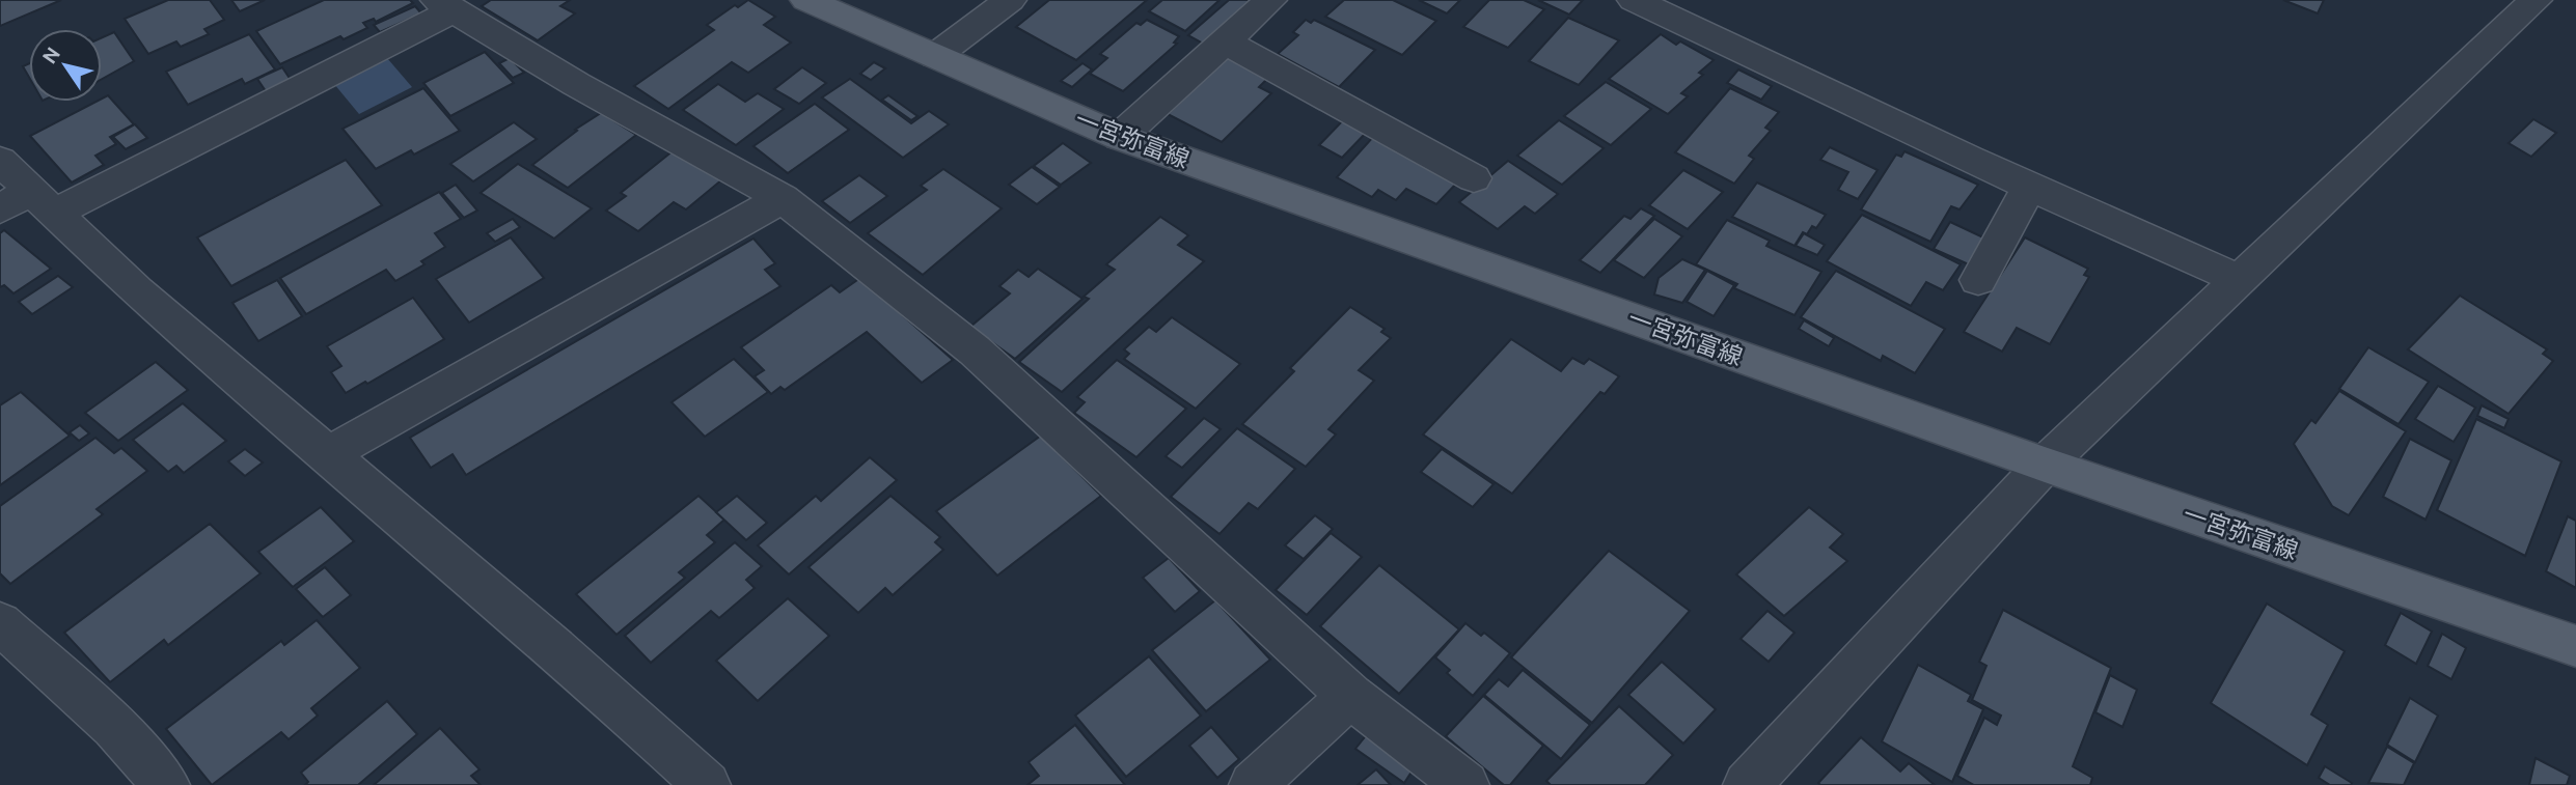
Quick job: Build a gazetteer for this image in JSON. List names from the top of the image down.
{
  "streets": {
    "main road": ["一宮弥富線"]
  },
  "north": "top left"
}
